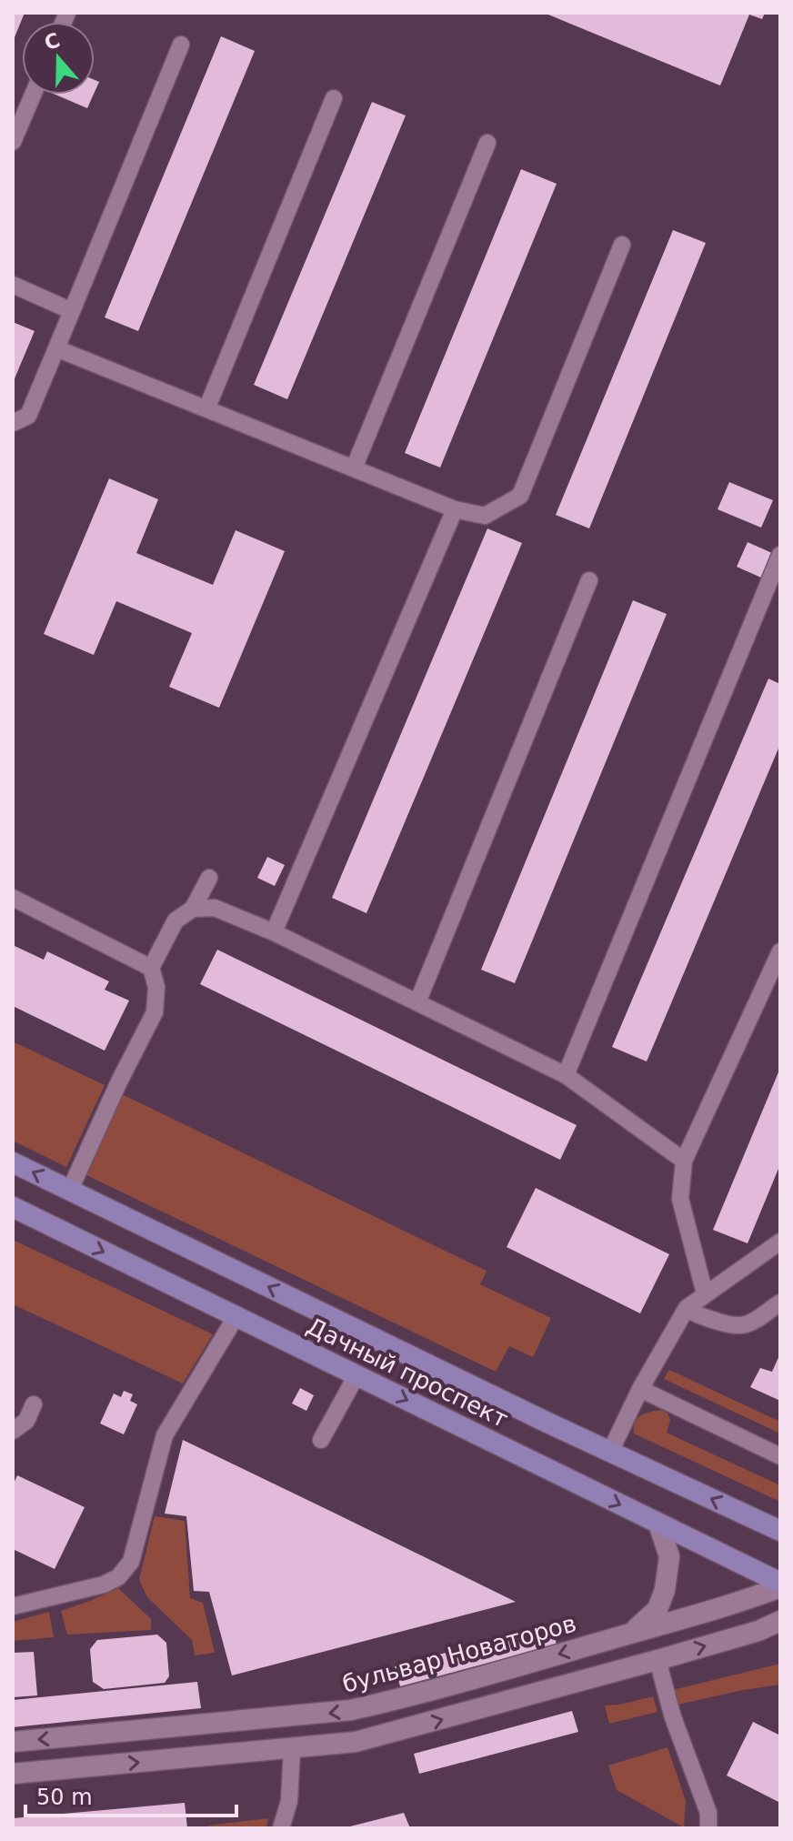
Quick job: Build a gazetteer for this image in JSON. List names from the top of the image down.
{
  "streets": {
    "main road": ["Дачный проспект"],
    "street": ["бульвар Новаторов"]
  },
  "crossings": [
    ["Дачный проспект", "бульвар Новаторов"]
  ],
  "scale_bar": "50 m",
  "north": "top"
}
